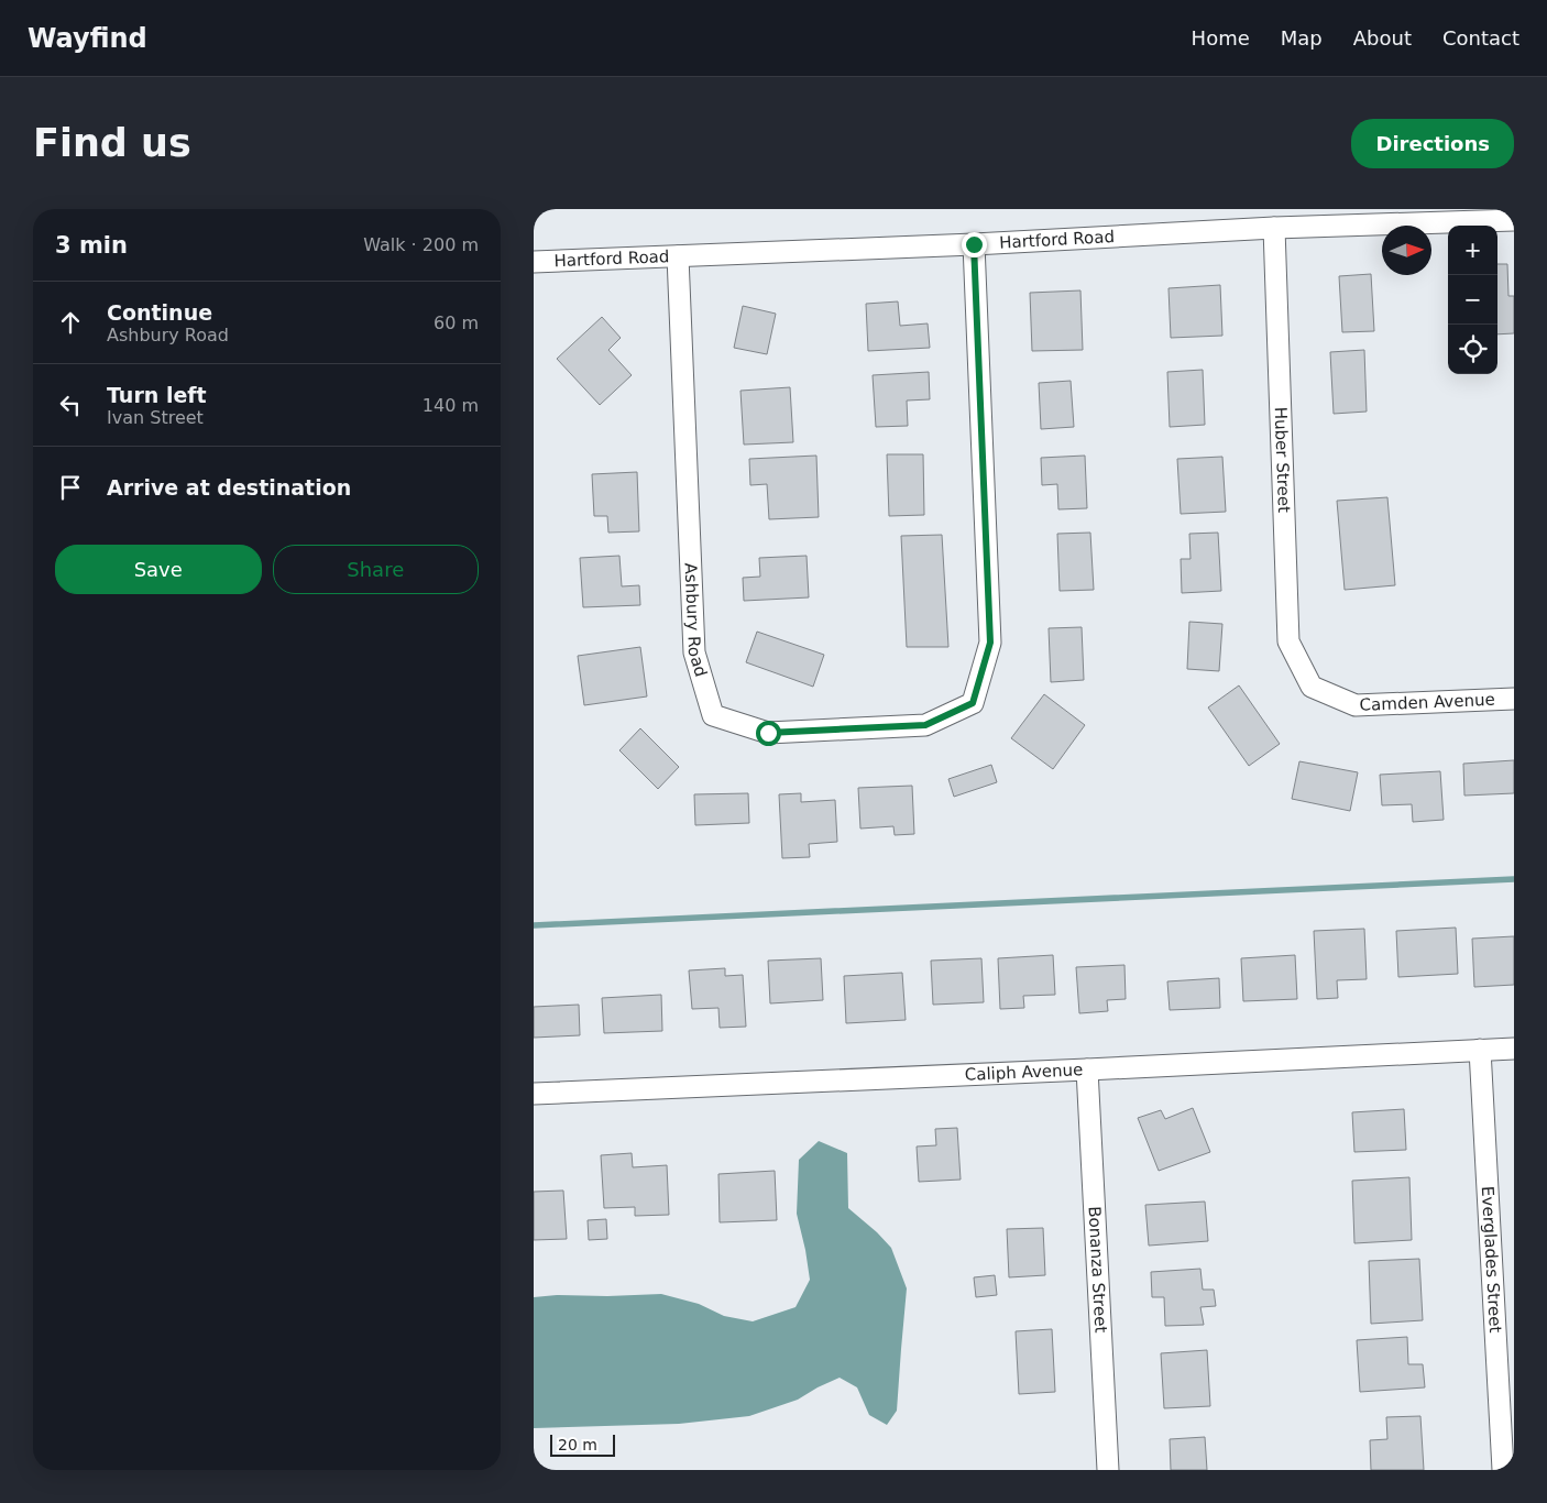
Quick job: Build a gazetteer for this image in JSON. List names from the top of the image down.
{
  "streets": {
    "street": [
      "Hartford Road",
      "Huber Street",
      "Ashbury Road",
      "Camden Avenue",
      "Caliph Avenue",
      "Everglades Street",
      "Bonanza Street"
    ]
  },
  "crossings": [
    ["Hartford Road", "Huber Street"],
    ["Hartford Road", "Ashbury Road"],
    ["Huber Street", "Camden Avenue"],
    ["Caliph Avenue", "Everglades Street"],
    ["Caliph Avenue", "Bonanza Street"]
  ],
  "scale_bar": "20 m",
  "north": "right",
  "page": {
    "header": "Wayfind",
    "nav": [
      "Home",
      "Map",
      "About",
      "Contact"
    ],
    "buttons": [
      "Directions",
      ["Save", "Share"]
    ],
    "title": "Find us",
    "heading": ["3 min", "Walk · 200 m"],
    "map_buttons": ["+", "−"],
    "list": [
      ["Continue", "Ashbury Road", "60 m"],
      ["Turn left", "Ivan Street", "140 m"],
      "Arrive at destination"
    ],
    "scale": "20 m"
  }
}
